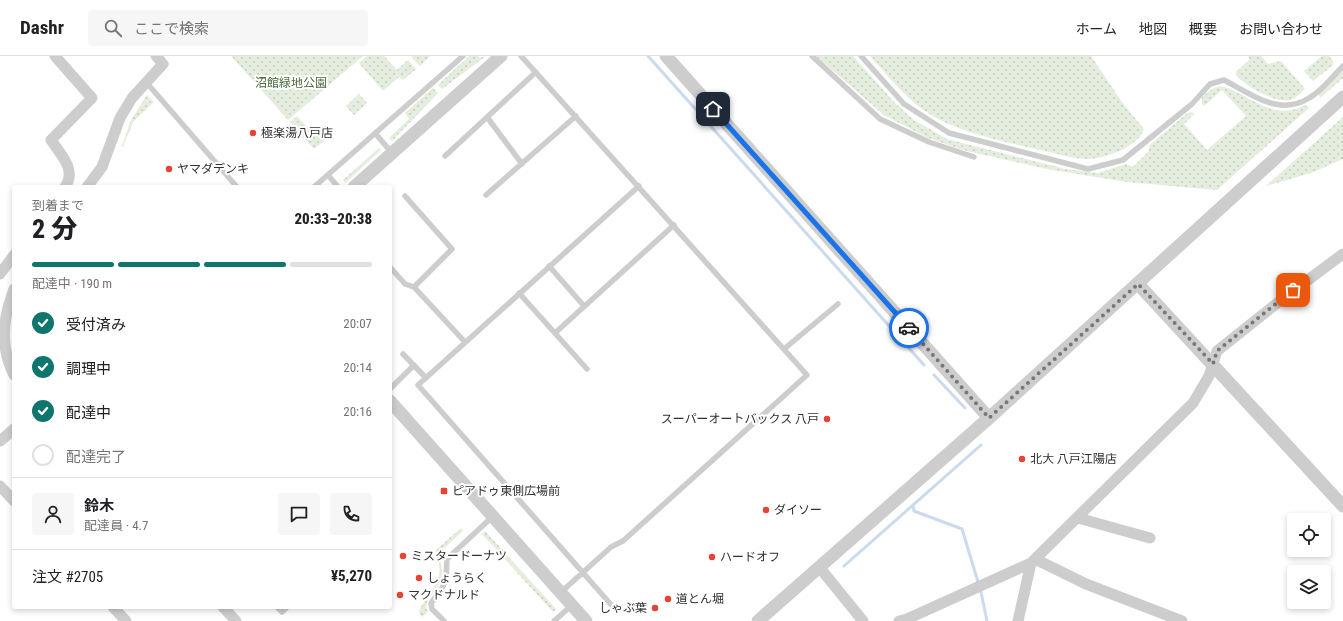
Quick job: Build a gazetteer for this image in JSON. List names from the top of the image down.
{
  "parks": ["沼館緑地公園"],
  "places": {
    "other": [
      "極楽湯八戸店",
      "ヤマダデンキ",
      "スーパーオートバックス 八戸",
      "北大 八戸江陽店",
      "ダイソー",
      "ミスタードーナツ",
      "ハードオフ",
      "しょうらく",
      "マクドナルド",
      "道とん堀",
      "しゃぶ葉"
    ],
    "transit": ["ピアドゥ東側広場前"]
  },
  "page": {
    "header": "Dashr",
    "search": "ここで検索",
    "nav": [
      "ホーム",
      "地図",
      "概要",
      "お問い合わせ"
    ],
    "heading": ["2 分", "到着まで", "20:33–20:38"],
    "panel": [
      "鈴木",
      "配達員 · 4.7",
      "注文 #2705",
      "¥5,270"
    ],
    "bar": "配達中 · 190 m",
    "list": [
      ["受付済み", "20:07"],
      ["調理中", "20:14"],
      ["配達中", "20:16"],
      "配達完了"
    ]
  }
}
